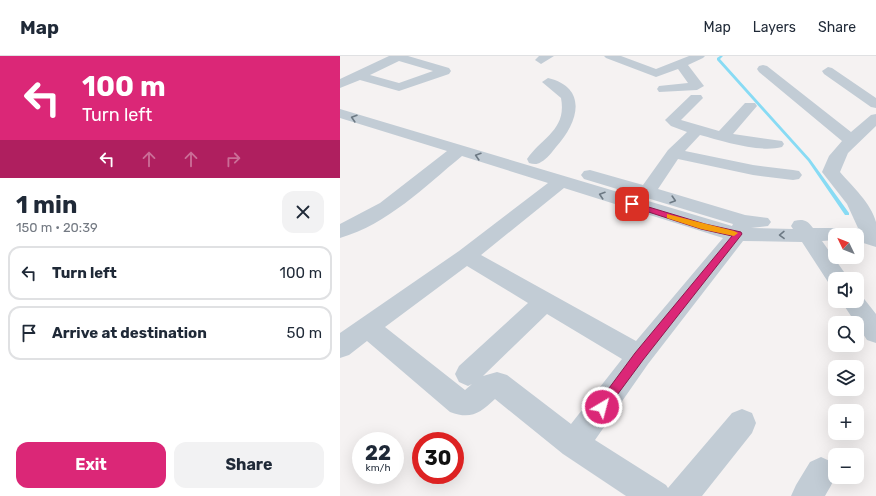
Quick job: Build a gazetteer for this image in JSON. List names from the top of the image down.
{
  "north": "top left",
  "page": {
    "header": "Map",
    "nav": ["Map", "Layers", "Share"],
    "turn": ["100 m", "Turn left"],
    "heading": ["1 min", "150 m · 20:39"],
    "map_buttons": ["+", "−"],
    "list": [
      {
        "name": "Turn left",
        "value": "100 m"
      },
      {
        "name": "Arrive at destination",
        "value": "50 m"
      }
    ],
    "speed": "22 km/h",
    "limit": "30",
    "buttons": ["Exit", "Share"]
  }
}
